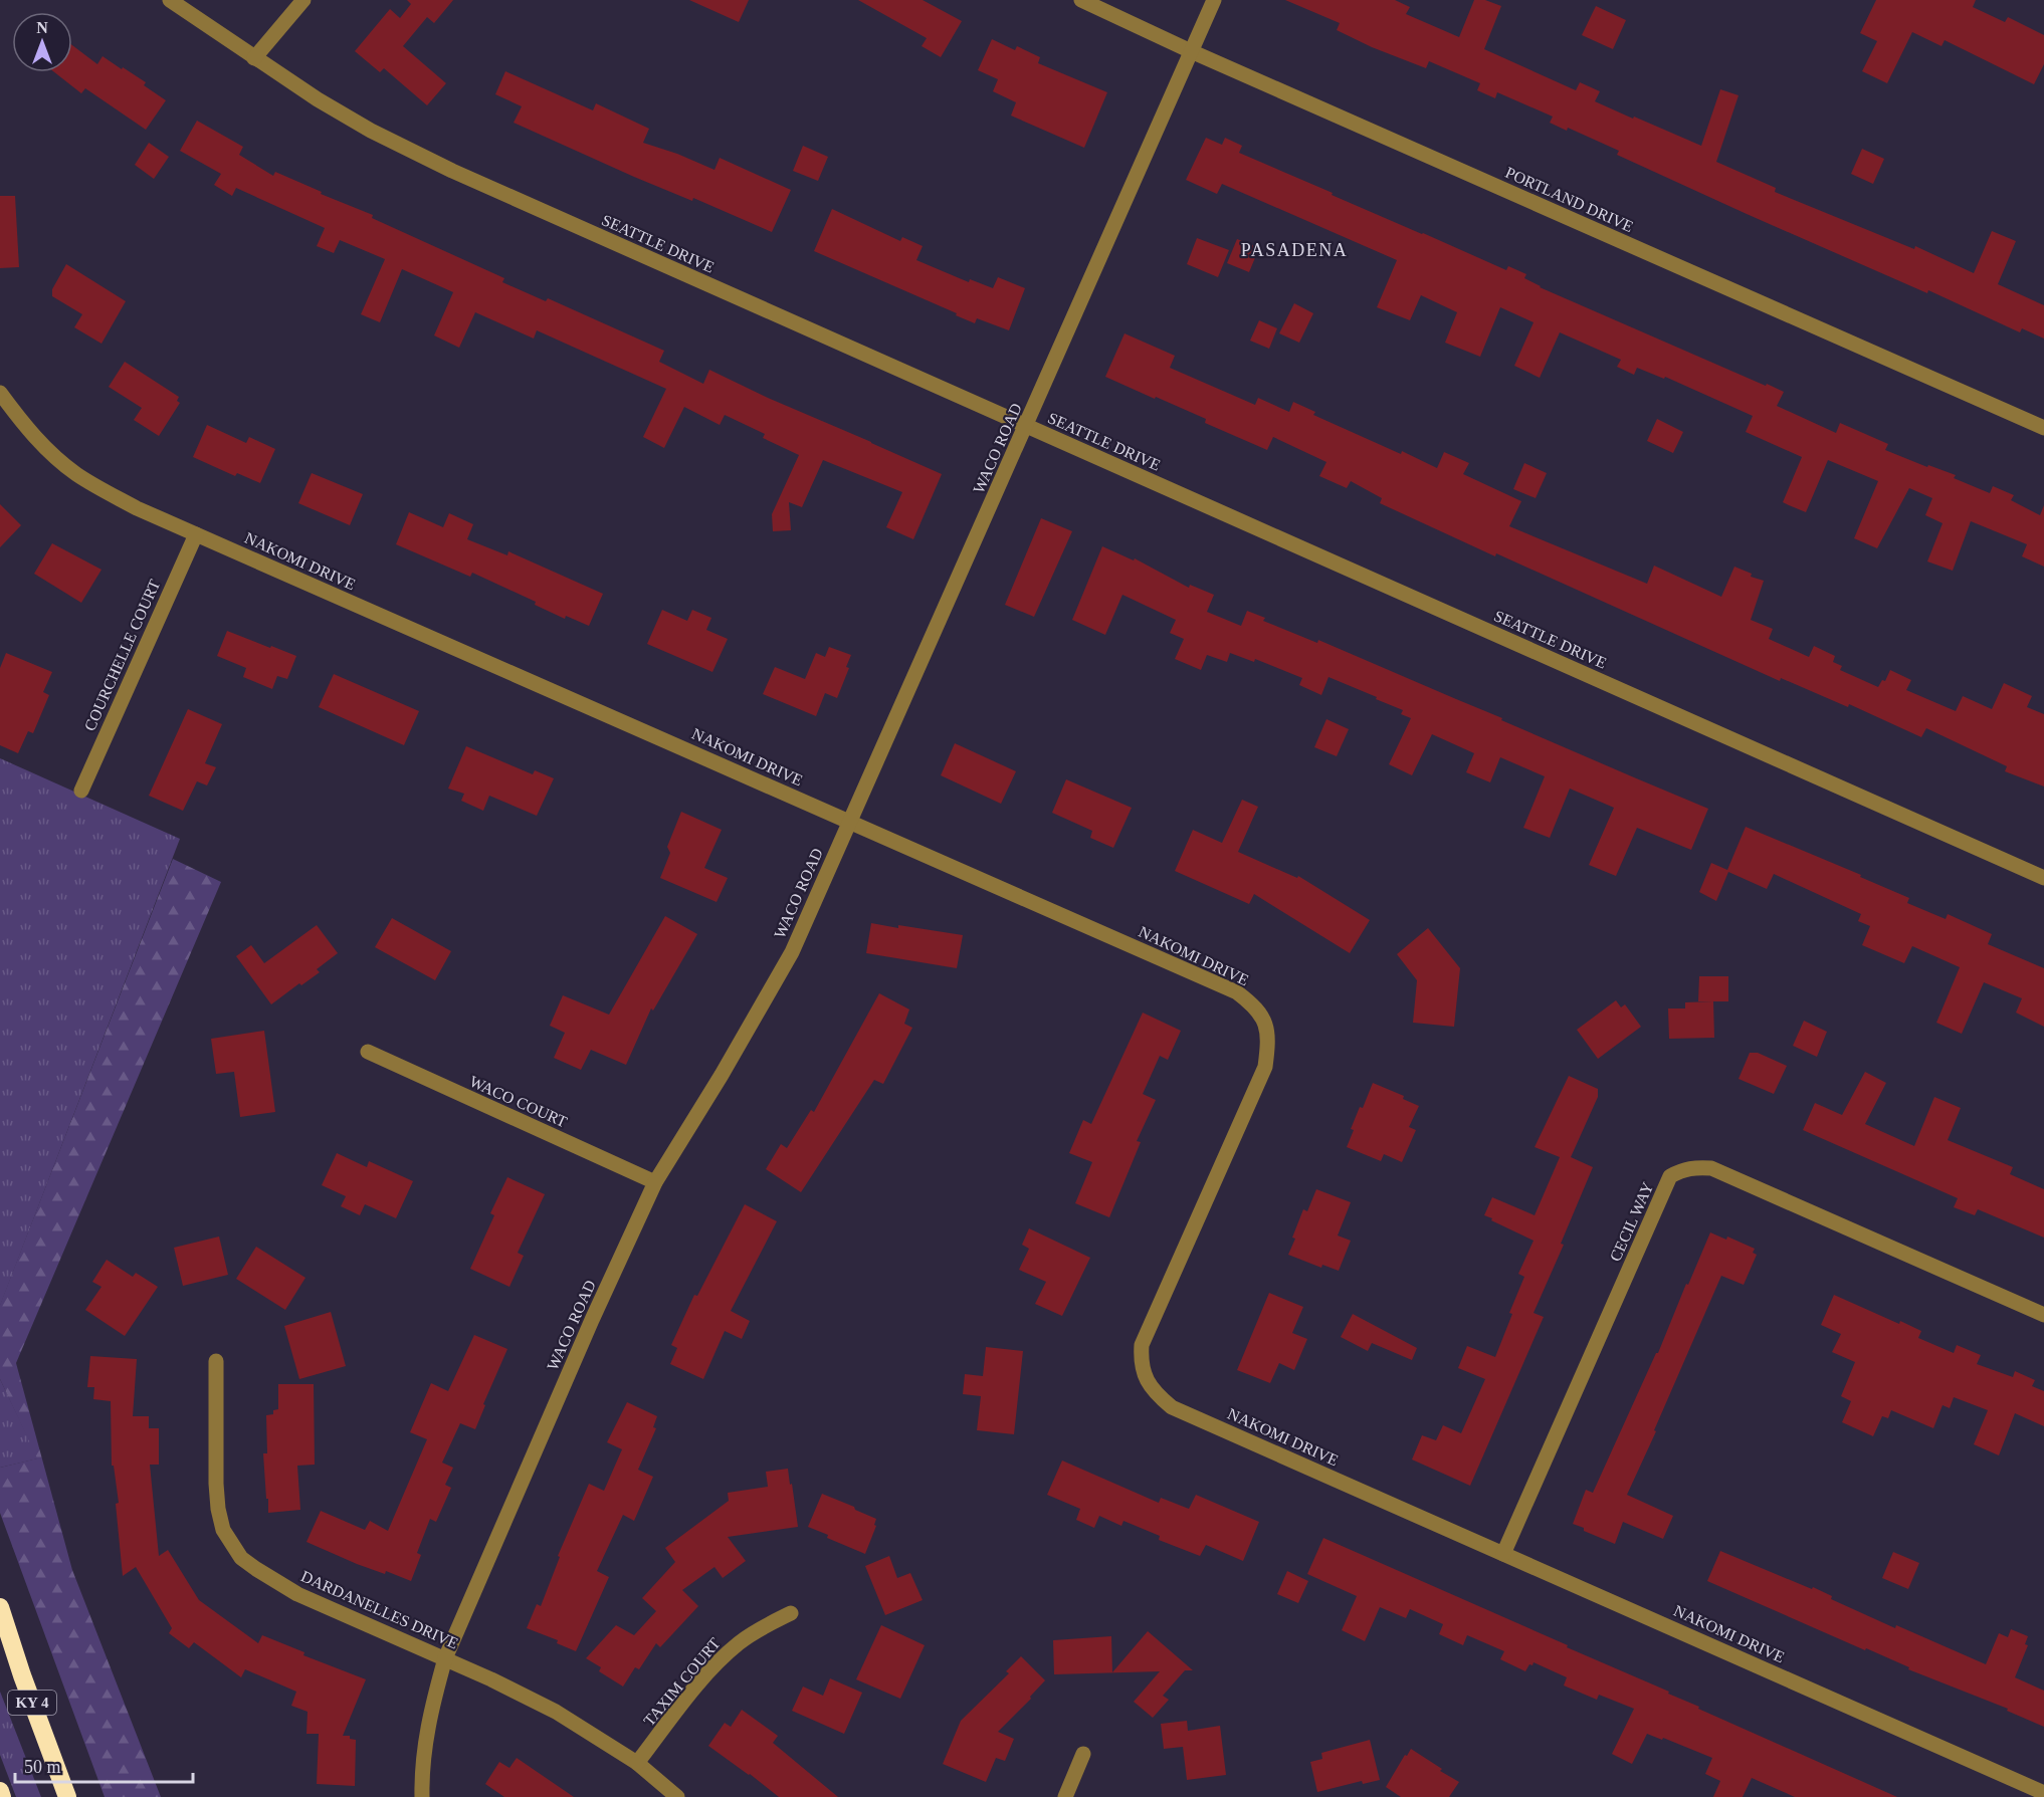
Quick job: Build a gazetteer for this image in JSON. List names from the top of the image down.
{
  "streets": {
    "highway": ["KY 4"],
    "street": [
      "PORTLAND DRIVE",
      "SEATTLE DRIVE",
      "WACO ROAD",
      "NAKOMI DRIVE",
      "COURCHELLE COURT",
      "WACO COURT",
      "CECIL WAY",
      "DARDANELLES DRIVE",
      "TAXIM COURT"
    ]
  },
  "crossings": [
    ["PORTLAND DRIVE", "WACO ROAD"],
    ["SEATTLE DRIVE", "WACO ROAD"],
    ["WACO ROAD", "NAKOMI DRIVE"],
    ["WACO ROAD", "WACO COURT"],
    ["WACO ROAD", "DARDANELLES DRIVE"],
    ["NAKOMI DRIVE", "COURCHELLE COURT"],
    ["NAKOMI DRIVE", "CECIL WAY"],
    ["DARDANELLES DRIVE", "TAXIM COURT"]
  ],
  "districts": ["PASADENA"],
  "scale_bar": "50 m",
  "north": "top"
}
